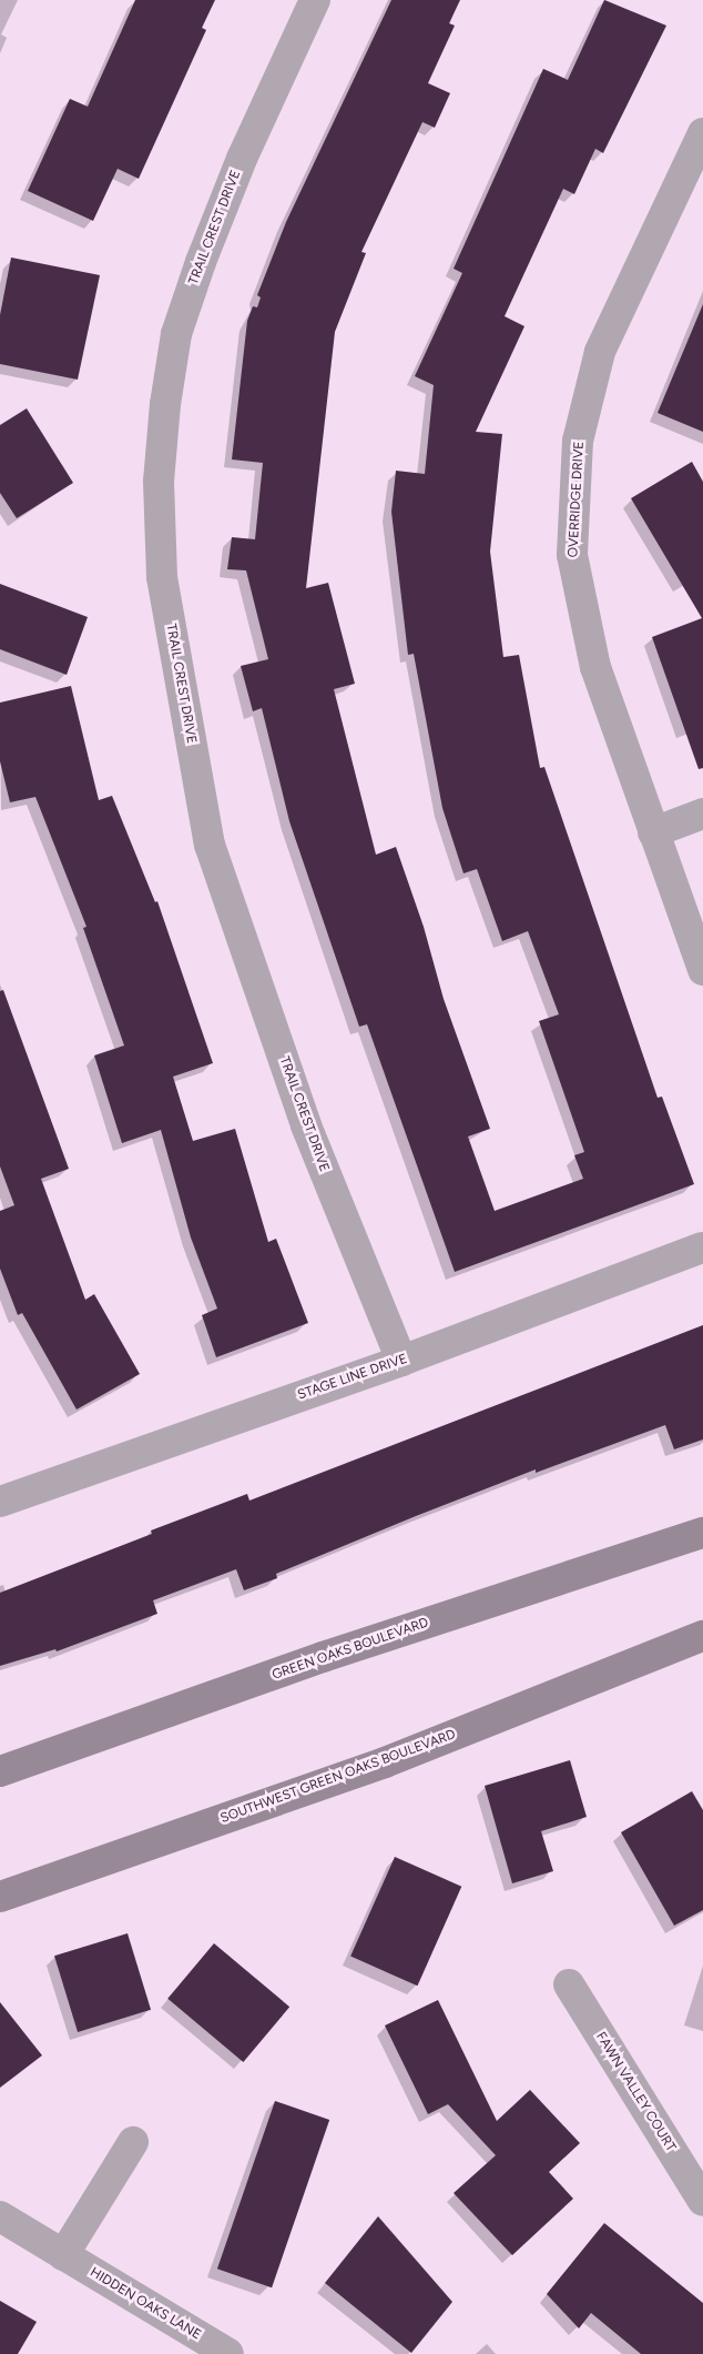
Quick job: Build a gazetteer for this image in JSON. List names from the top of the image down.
{
  "streets": {
    "main road": ["GREEN OAKS BOULEVARD", "SOUTHWEST GREEN OAKS BOULEVARD"],
    "street": [
      "TRAIL CREST DRIVE",
      "OVERRIDGE DRIVE",
      "STAGE LINE DRIVE",
      "FAWN VALLEY COURT",
      "HIDDEN OAKS LANE"
    ]
  },
  "crossings": [
    ["TRAIL CREST DRIVE", "STAGE LINE DRIVE"]
  ]
}
